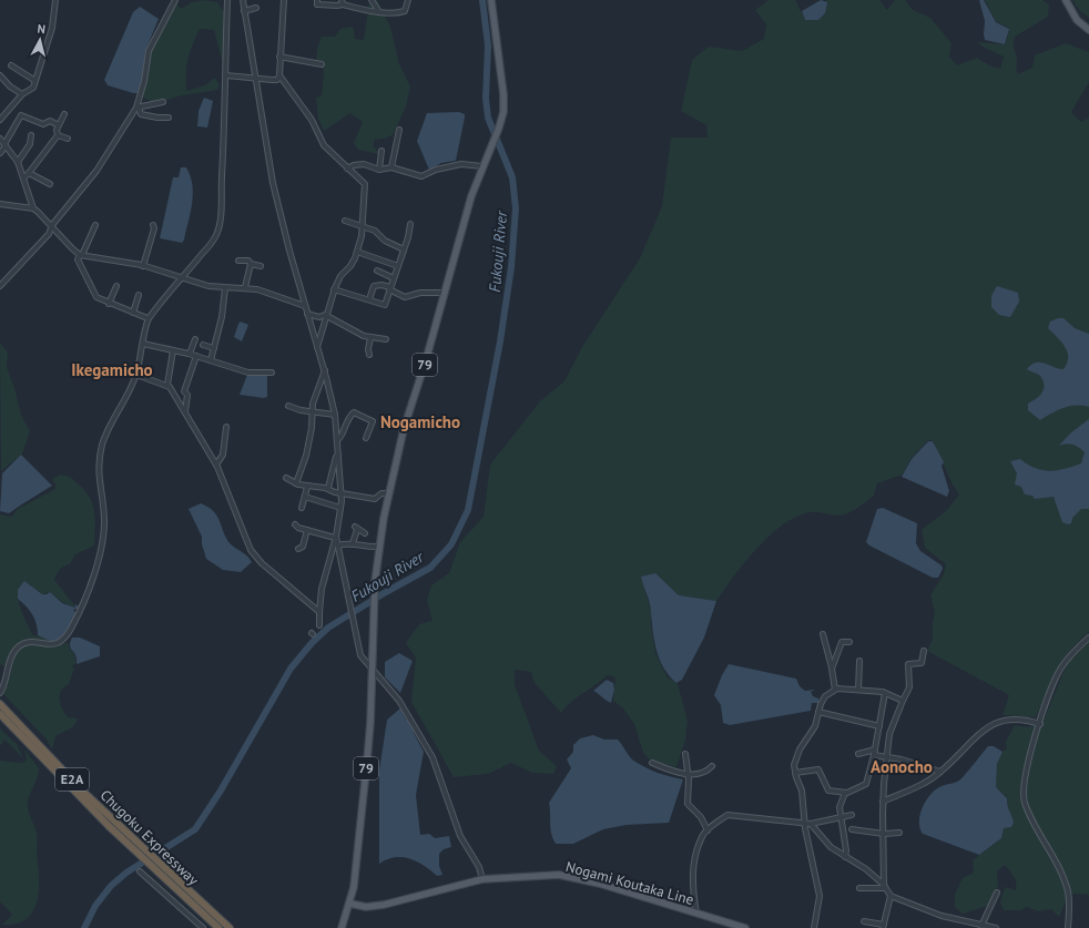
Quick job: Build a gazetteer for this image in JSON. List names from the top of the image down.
{
  "streets": {
    "highway": ["E2A", "Chugoku Expressway"],
    "main road": ["79", "Nogami Koutaka Line"]
  },
  "crossings": [
    ["79", "Nogami Koutaka Line"]
  ],
  "districts": ["Ikegamicho", "Nogamicho", "Aonocho"],
  "water": ["Fukouji River"],
  "north": "top"
}
